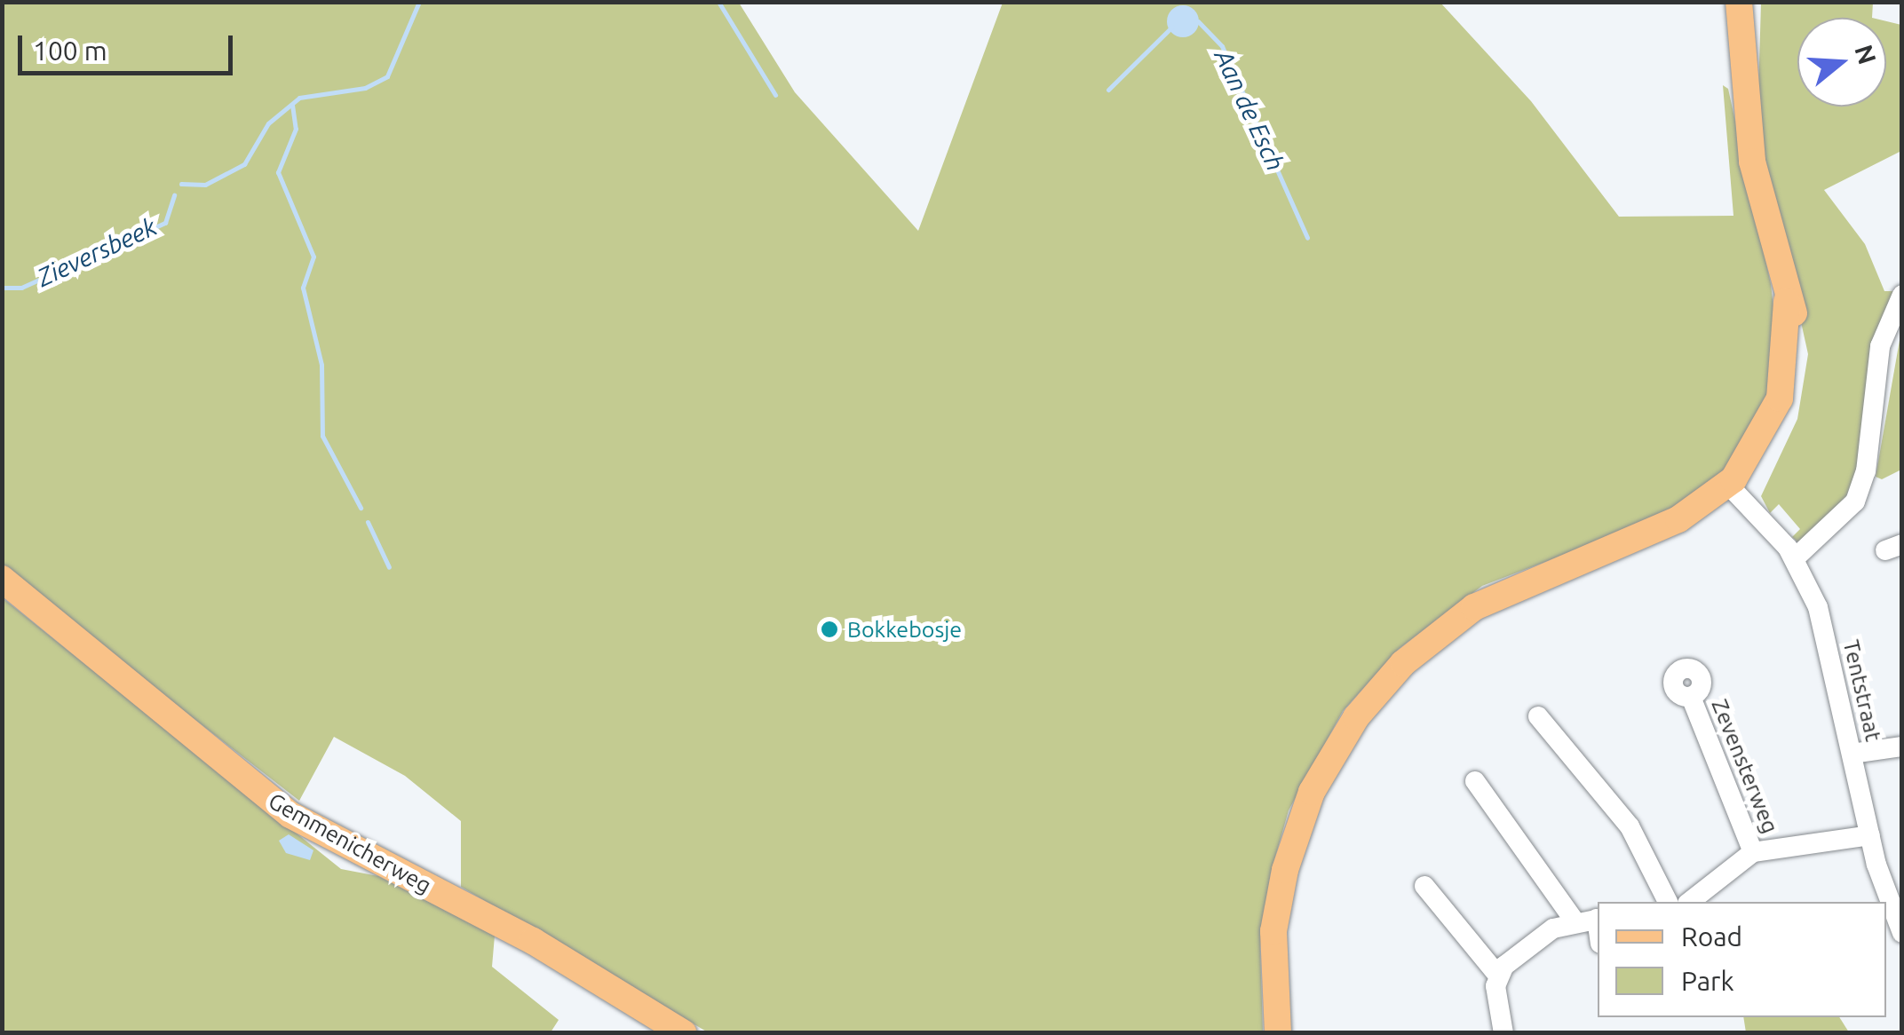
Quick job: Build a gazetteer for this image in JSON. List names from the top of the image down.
{
  "streets": {
    "main road": ["Gemmenicherweg"],
    "street": ["Tentstraat", "Zevensterweg"]
  },
  "water": ["Aan de Esch", "Zieversbeek"],
  "places": ["Bokkebosje"],
  "legend": ["Road", "Park"],
  "scale_bar": "100 m",
  "north": "right"
}
